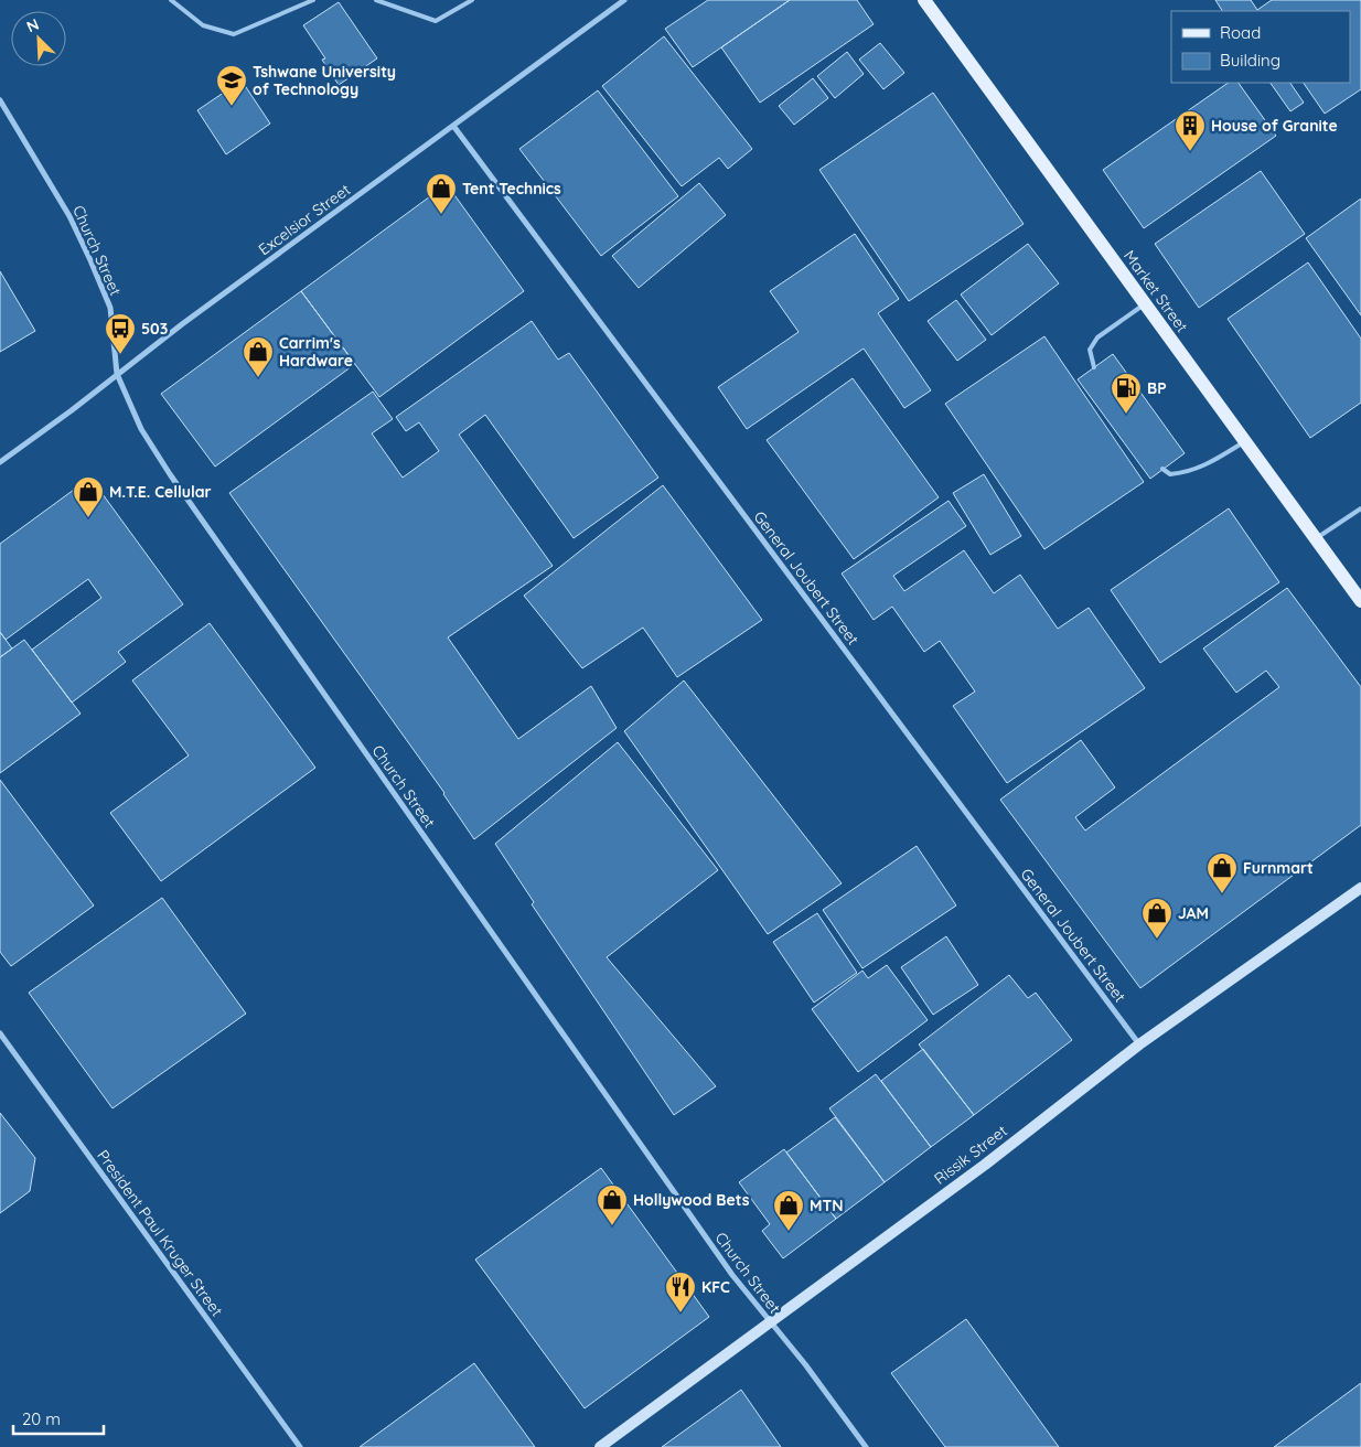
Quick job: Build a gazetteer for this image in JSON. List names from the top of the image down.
{
  "streets": {
    "main road": ["Market Street", "Rissik Street"],
    "street": [
      "Excelsior Street",
      "Church Street",
      "General Joubert Street",
      "President Paul Kruger Street"
    ]
  },
  "crossings": [
    ["Excelsior Street", "Church Street"],
    ["Excelsior Street", "General Joubert Street"],
    ["Church Street", "Rissik Street"],
    ["General Joubert Street", "Rissik Street"]
  ],
  "places": {
    "school or university": ["Tshwane University of Technology"],
    "building": ["House of Granite"],
    "shop": [
      "Tent Technics",
      "Carrim's Hardware",
      "M.T.E. Cellular",
      "Furnmart",
      "JAM",
      "Hollywood Bets",
      "MTN"
    ],
    "bus stop": ["503"],
    "fuel station": ["BP"],
    "restaurant": ["KFC"]
  },
  "legend": ["Road", "Building"],
  "scale_bar": "20 m",
  "north": "top left"
}
